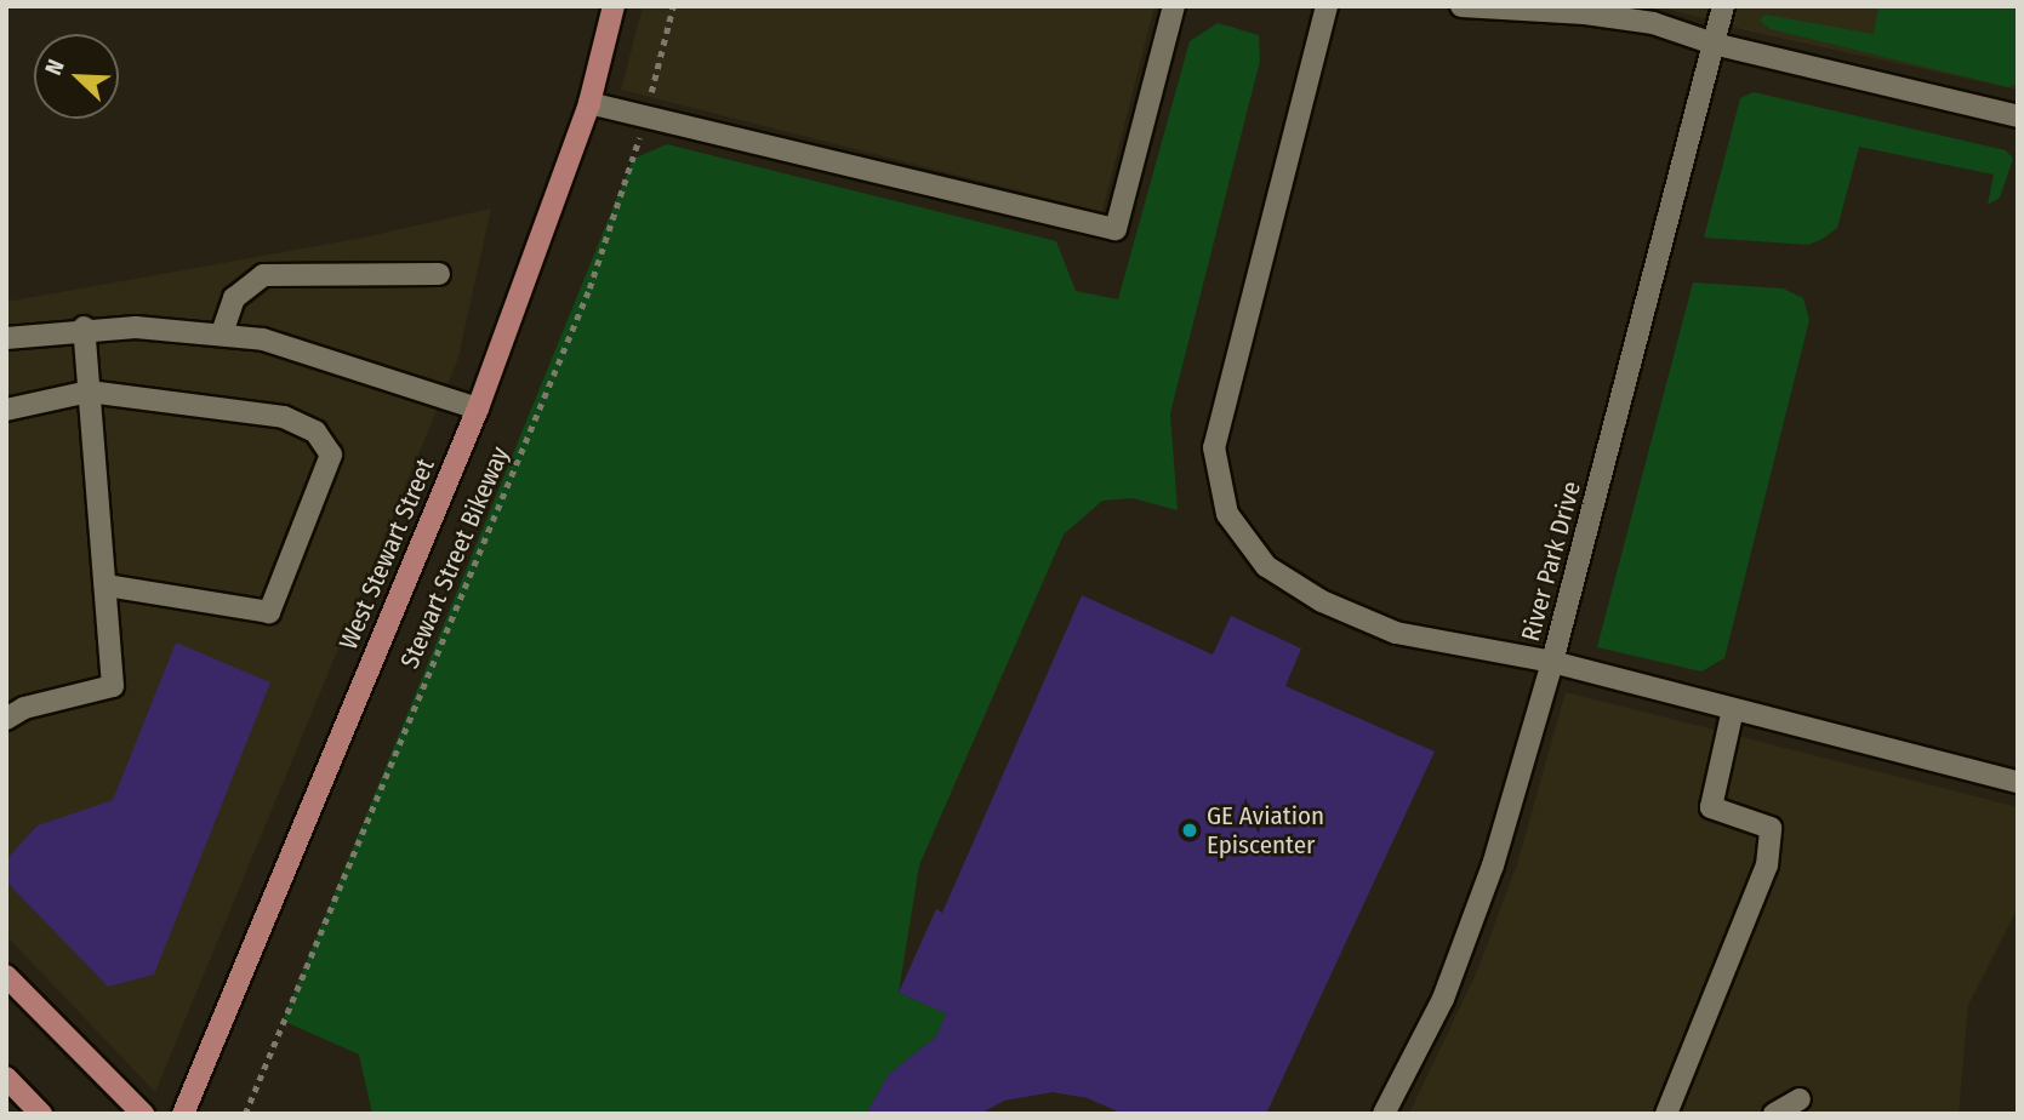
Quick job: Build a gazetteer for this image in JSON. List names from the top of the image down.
{
  "streets": {
    "main road": ["West Stewart Street"],
    "street": ["River Park Drive"],
    "path": ["Stewart Street Bikeway"]
  },
  "places": ["GE Aviation Episcenter"],
  "north": "top left"
}
